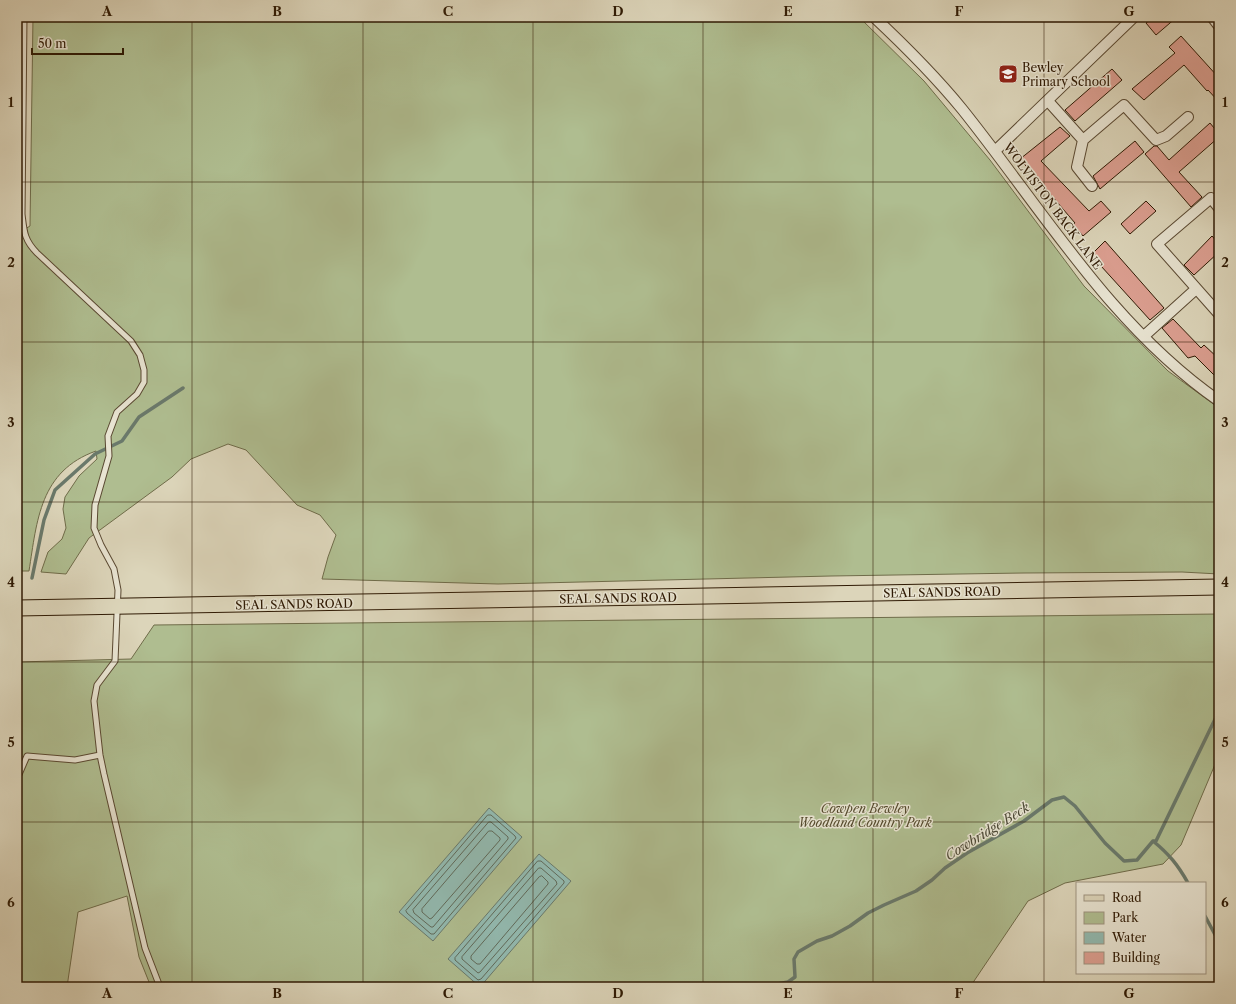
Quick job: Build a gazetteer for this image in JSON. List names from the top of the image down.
{
  "streets": {
    "main road": ["SEAL SANDS ROAD"],
    "street": ["WOLVISTON BACK LANE"]
  },
  "water": ["Cowbridge Beck"],
  "parks": ["Cowpen Bewley Woodland Country Park"],
  "places": {
    "school or university": ["Bewley Primary School"]
  },
  "legend": [
    "Road",
    "Park",
    "Water",
    "Building"
  ],
  "scale_bar": "50 m",
  "grid": {
    "columns": [
      "A",
      "B",
      "C",
      "D",
      "E",
      "F",
      "G"
    ],
    "rows": [
      "1",
      "2",
      "3",
      "4",
      "5",
      "6"
    ]
  }
}
